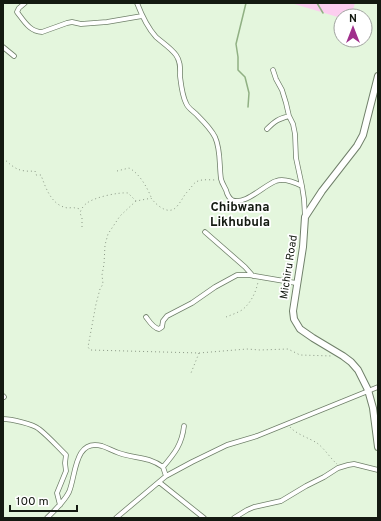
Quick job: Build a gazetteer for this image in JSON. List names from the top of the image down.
{
  "streets": {
    "street": ["Michiru Road"]
  },
  "districts": ["Chibwana Likhubula"],
  "scale_bar": "100 m",
  "north": "top"
}
